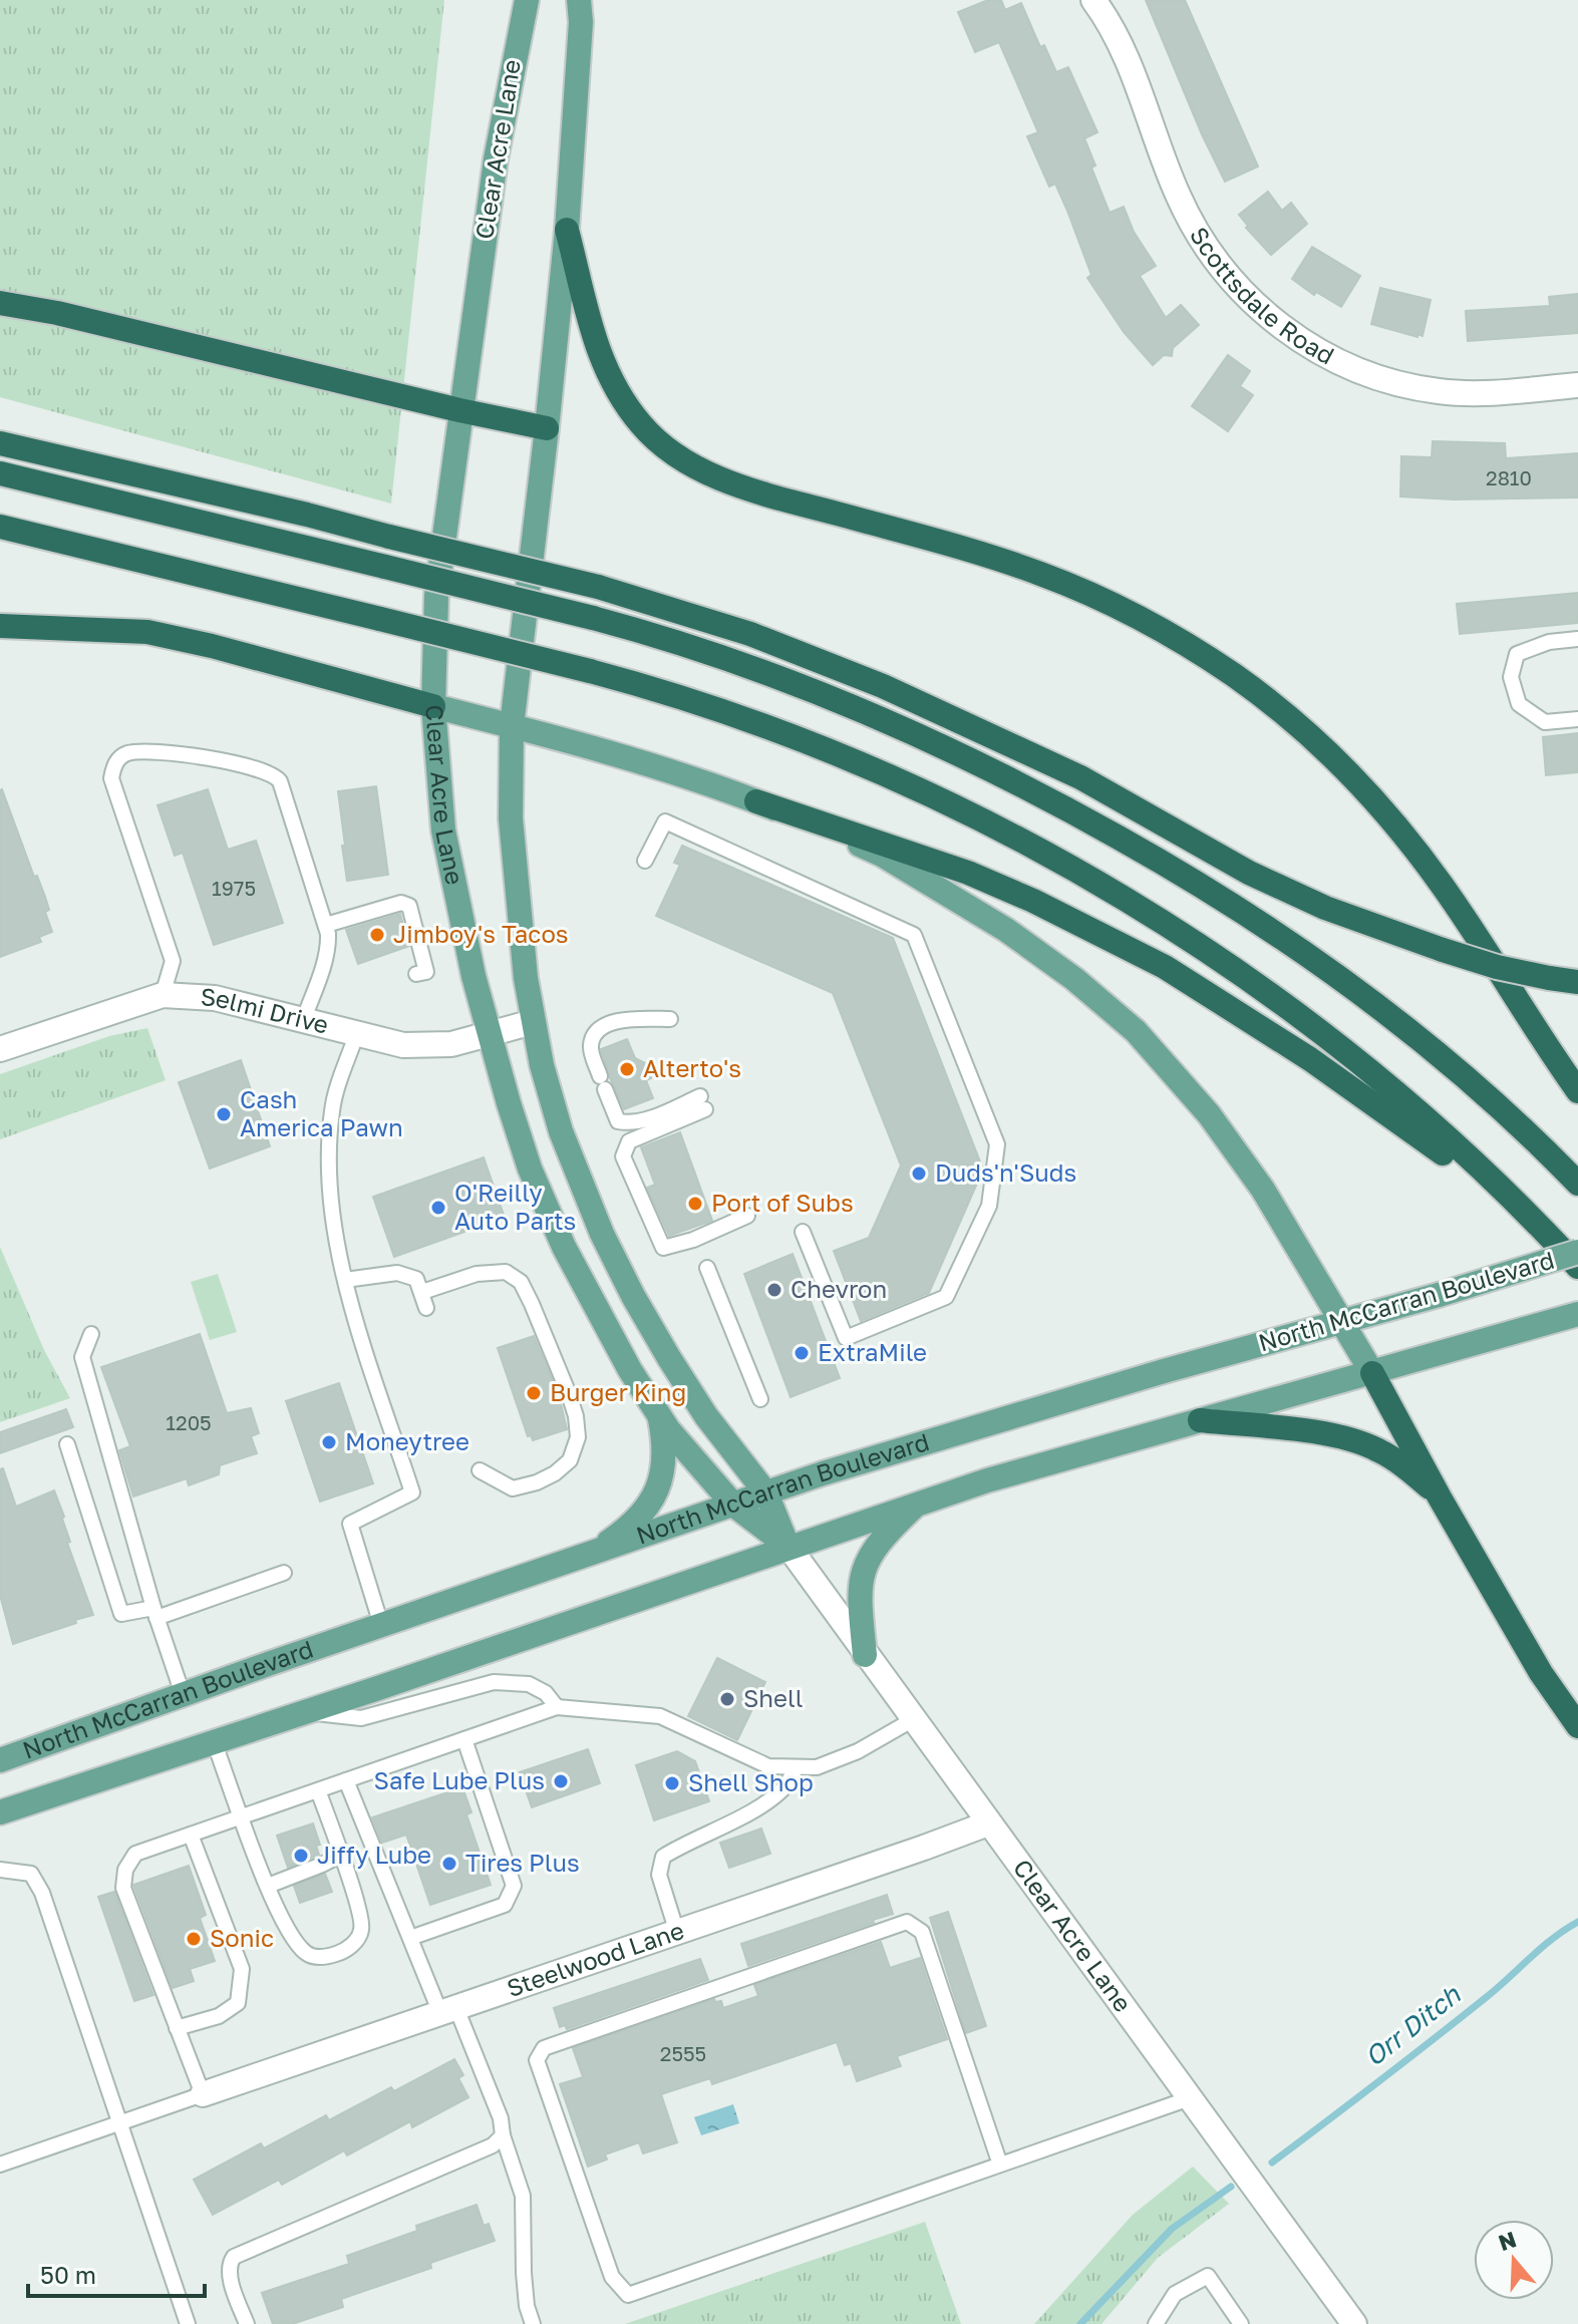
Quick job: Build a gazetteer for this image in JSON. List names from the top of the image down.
{
  "streets": {
    "main road": ["Clear Acre Lane", "North McCarran Boulevard"],
    "street": ["Scottsdale Road", "Selmi Drive", "Steelwood Lane"]
  },
  "crossings": [
    ["Clear Acre Lane", "Selmi Drive"],
    ["Clear Acre Lane", "North McCarran Boulevard"],
    ["Clear Acre Lane", "Steelwood Lane"]
  ],
  "water": ["Orr Ditch"],
  "places": [
    "Jimboy's Tacos",
    "Alterto's",
    "Cash America Pawn",
    "Duds'n'Suds",
    "Port of Subs",
    "O'Reilly Auto Parts",
    "Chevron",
    "ExtraMile",
    "Burger King",
    "Moneytree",
    "Shell",
    "Safe Lube Plus",
    "Shell Shop",
    "Jiffy Lube",
    "Tires Plus",
    "Sonic"
  ],
  "house_numbers": [
    "2810",
    "1975",
    "1205",
    "2555"
  ],
  "scale_bar": "50 m",
  "north": "top"
}
